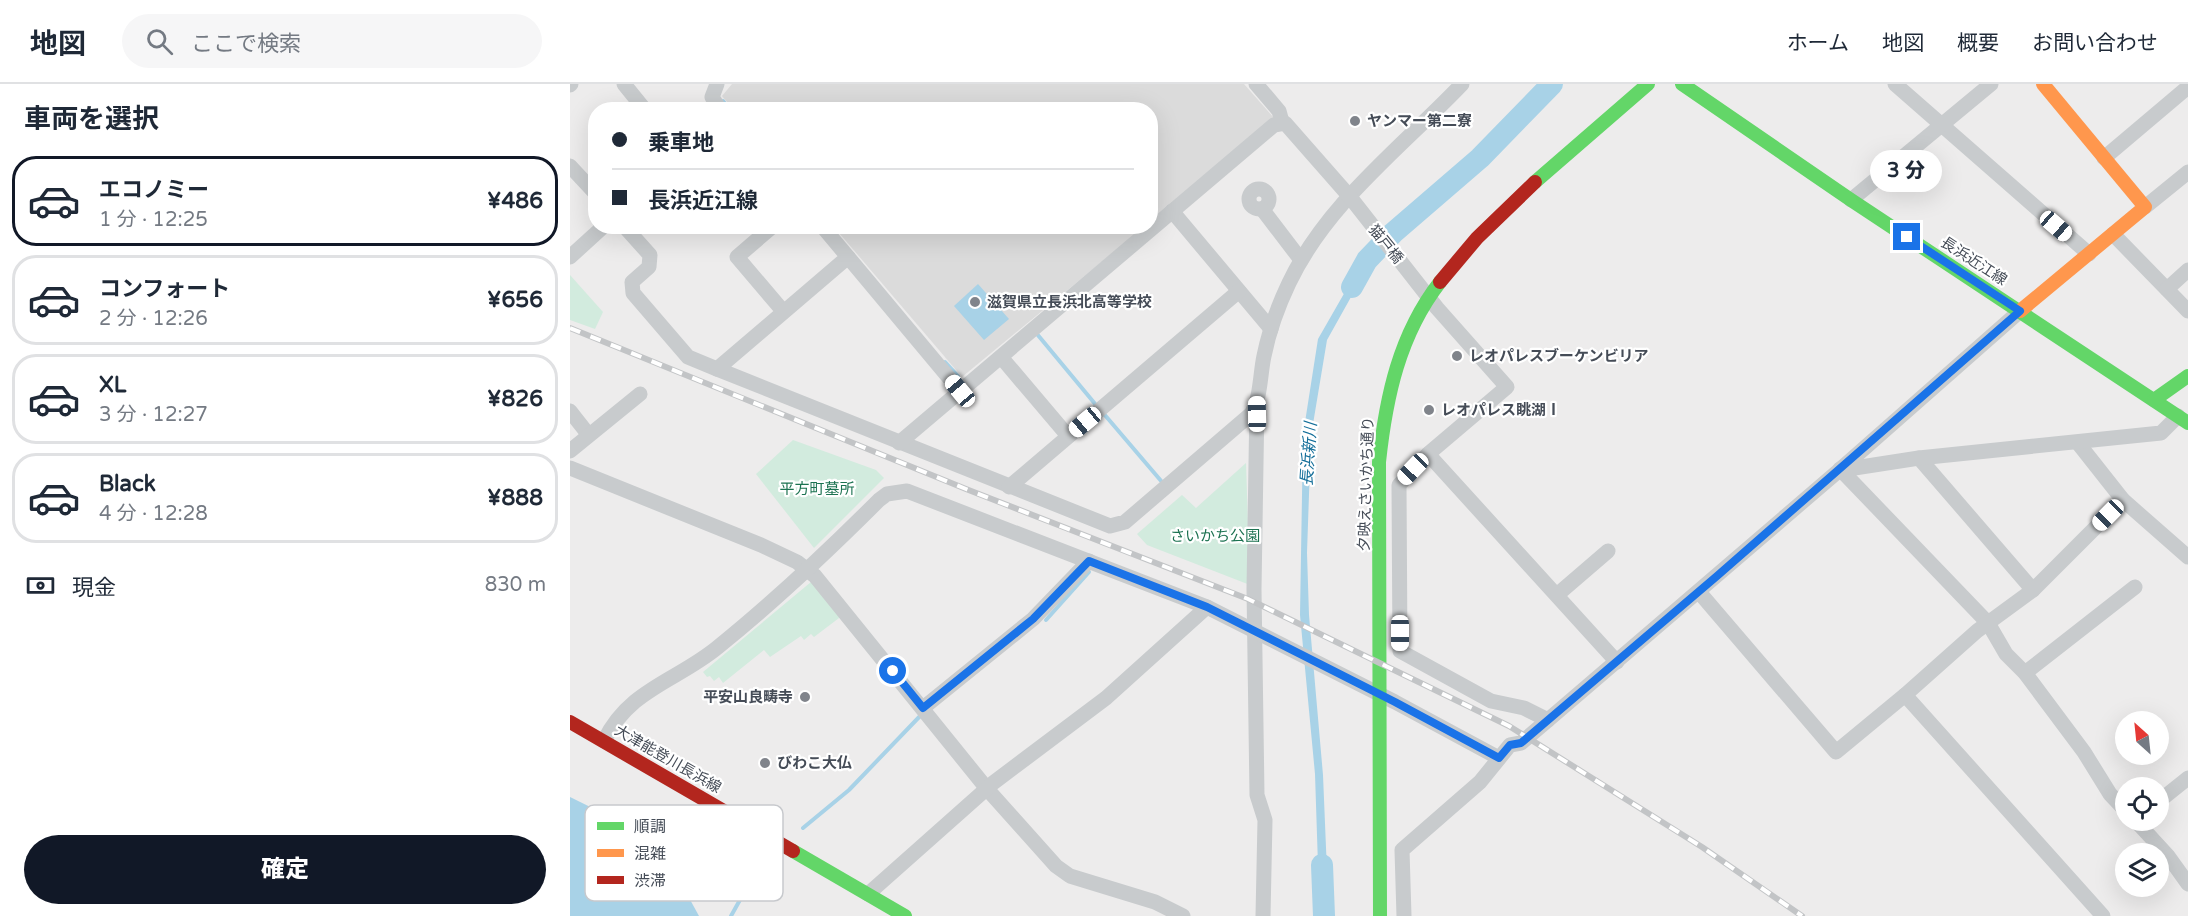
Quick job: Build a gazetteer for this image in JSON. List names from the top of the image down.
{
  "streets": {
    "street": [
      "猫戸橋",
      "長浜近江線",
      "夕映えさいかち通り",
      "大津能登川長浜線"
    ]
  },
  "crossings": [
    ["猫戸橋", "夕映えさいかち通り"]
  ],
  "water": ["長浜新川"],
  "parks": ["平方町墓所", "さいかち公園"],
  "places": [
    "ヤンマー第二寮",
    "滋賀県立長浜北高等学校",
    "レオパレスブーケンビリア",
    "レオパレス眺湖Ⅰ",
    "平安山良畴寺",
    "びわこ大仏"
  ],
  "legend": ["順調", "混雑", "渋滞"],
  "north": "top left",
  "page": {
    "header": "地図",
    "search": "ここで検索",
    "nav": [
      "ホーム",
      "地図",
      "概要",
      "お問い合わせ"
    ],
    "heading": "車両を選択",
    "banner": ["乗車地", "長浜近江線"],
    "bubble": "3 分",
    "list": [
      {
        "name": "エコノミー",
        "note": "1 分 · 12:25",
        "value": "¥486"
      },
      {
        "name": "コンフォート",
        "note": "2 分 · 12:26",
        "value": "¥656"
      },
      {
        "name": "XL",
        "note": "3 分 · 12:27",
        "value": "¥826"
      },
      {
        "name": "Black",
        "note": "4 分 · 12:28",
        "value": "¥888"
      }
    ],
    "pay": ["現金", "830 m"],
    "buttons": "確定"
  }
}
